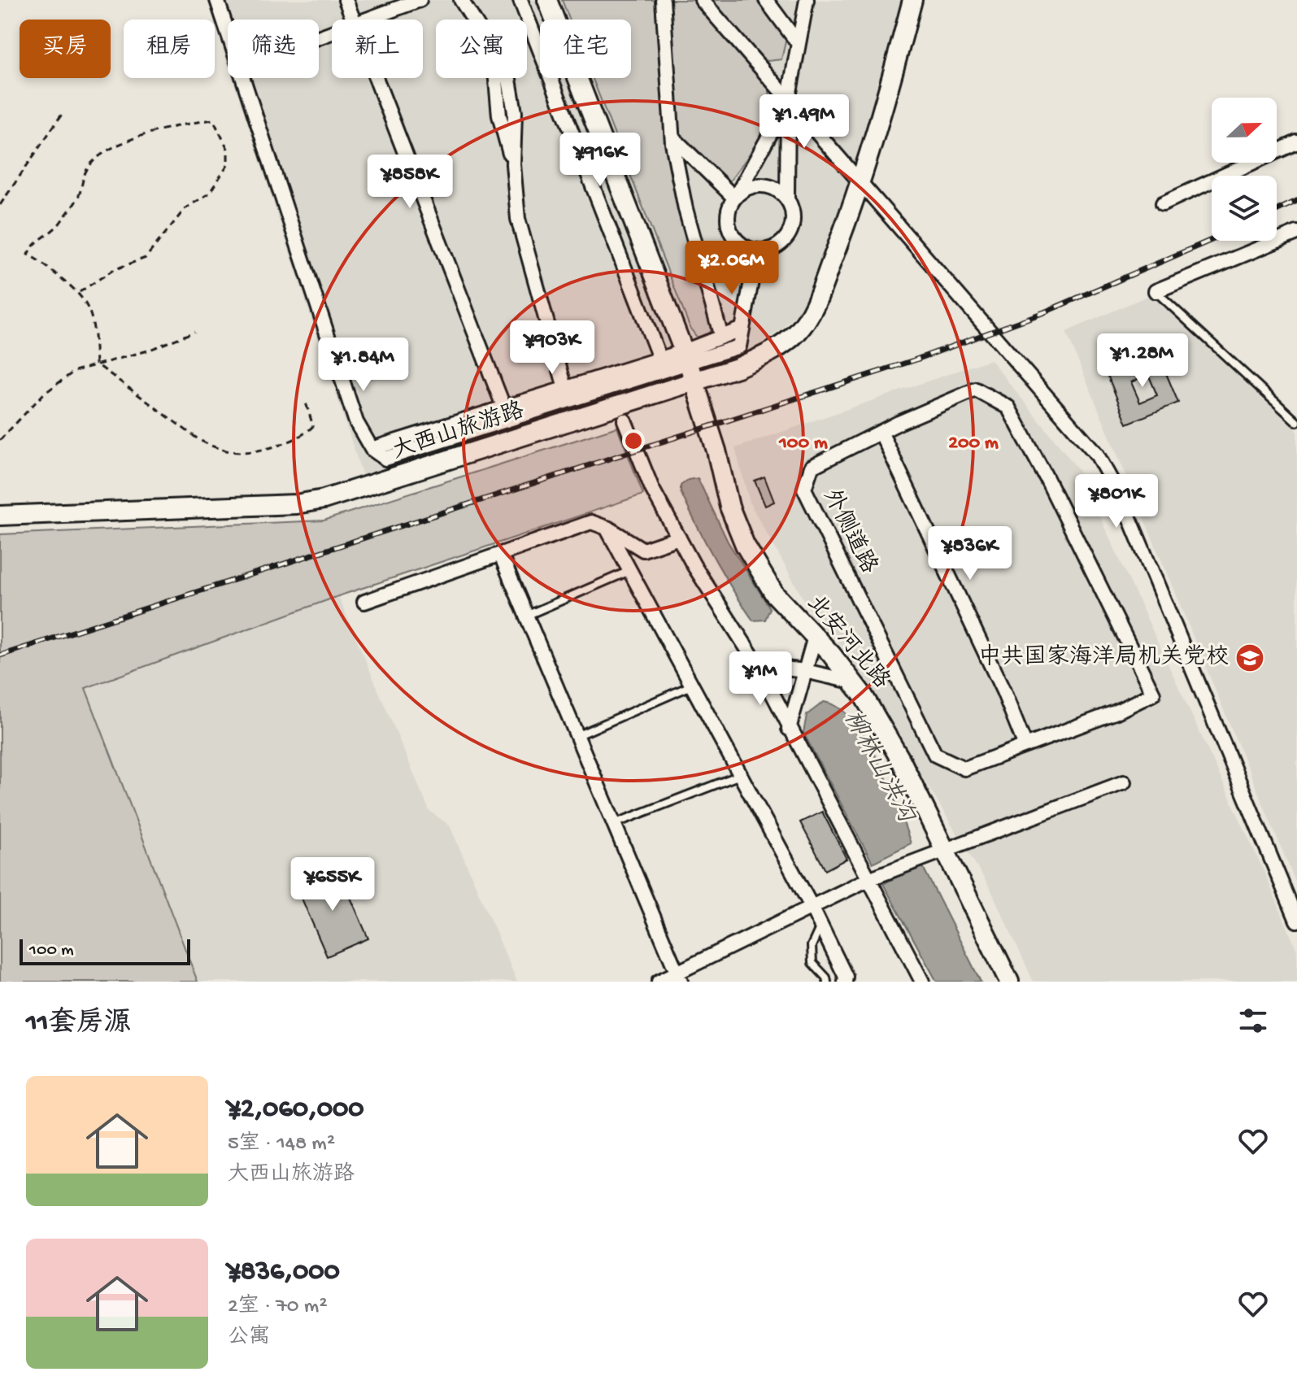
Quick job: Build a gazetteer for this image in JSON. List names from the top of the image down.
{
  "streets": {
    "street": ["大西山旅游路", "外侧道路", "北安河北路"]
  },
  "crossings": [
    ["大西山旅游路", "北安河北路"]
  ],
  "water": ["柳林山洪沟"],
  "places": {
    "school or university": ["中共国家海洋局机关党校"]
  },
  "scale_bar": "100 m",
  "north": "right",
  "page": {
    "chip": [
      "买房",
      "租房",
      "筛选",
      "新上",
      "公寓",
      "住宅"
    ],
    "price": [
      "¥1.49M",
      "¥916K",
      "¥858K",
      "¥2.06M",
      "¥903K",
      "¥1.28M",
      "¥1.84M",
      "¥801K",
      "¥836K",
      "¥1M",
      "¥655K"
    ],
    "scale": "100 m",
    "heading": "11套房源",
    "list": [
      {
        "name": "¥2,060,000",
        "note": "5室 · 148 m² · 大西山旅游路"
      },
      {
        "name": "¥836,000",
        "note": "2室 · 70 m² · 公寓"
      }
    ]
  },
  "rings": ["100 m", "200 m"]
}
